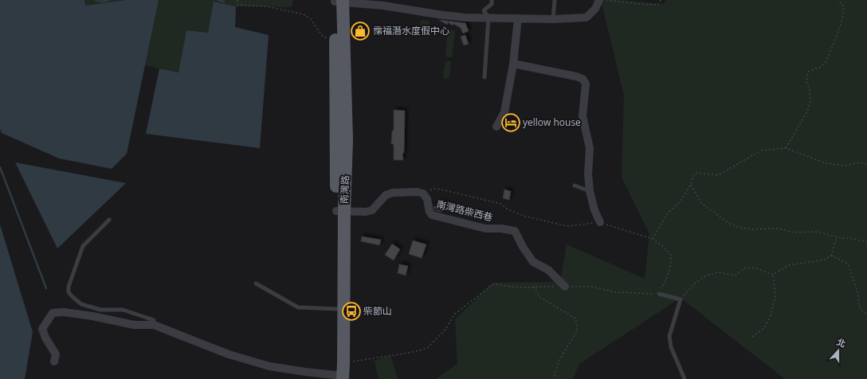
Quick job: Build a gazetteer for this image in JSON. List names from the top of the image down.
{
  "streets": {
    "main road": ["南灣路"],
    "street": ["南灣路柴西巷"]
  },
  "places": {
    "shop": ["霈福潛水度假中心"],
    "hotel": ["yellow house"],
    "bus stop": ["柴節山"]
  },
  "north": "top"
}
